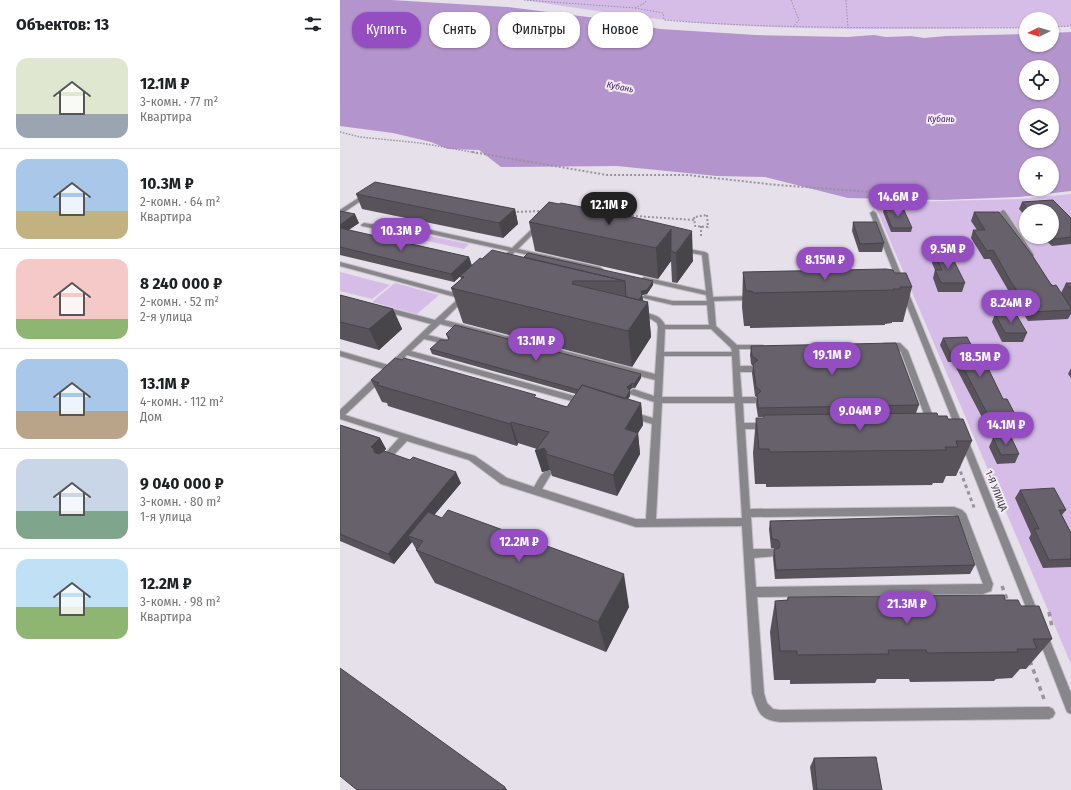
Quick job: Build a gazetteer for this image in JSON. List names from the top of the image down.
{
  "streets": {
    "street": ["1-Я УЛИЦА"]
  },
  "water": ["Кубань"],
  "north": "left",
  "page": {
    "heading": "Объектов: 13",
    "map_buttons": ["+", "−"],
    "chip": [
      "Купить",
      "Снять",
      "Фильтры",
      "Новое"
    ],
    "list": [
      {
        "name": "12.1M ₽",
        "note": "3-комн. · 77 m² · Квартира"
      },
      {
        "name": "10.3M ₽",
        "note": "2-комн. · 64 m² · Квартира"
      },
      {
        "name": "8 240 000 ₽",
        "note": "2-комн. · 52 m² · 2-я улица"
      },
      {
        "name": "13.1M ₽",
        "note": "4-комн. · 112 m² · Дом"
      },
      {
        "name": "9 040 000 ₽",
        "note": "3-комн. · 80 m² · 1-я улица"
      },
      {
        "name": "12.2M ₽",
        "note": "3-комн. · 98 m² · Квартира"
      }
    ],
    "price": [
      "14.6M ₽",
      "12.1M ₽",
      "10.3M ₽",
      "9.5M ₽",
      "8.15M ₽",
      "8.24M ₽",
      "13.1M ₽",
      "19.1M ₽",
      "18.5M ₽",
      "9.04M ₽",
      "14.1M ₽",
      "12.2M ₽",
      "21.3M ₽"
    ]
  }
}
